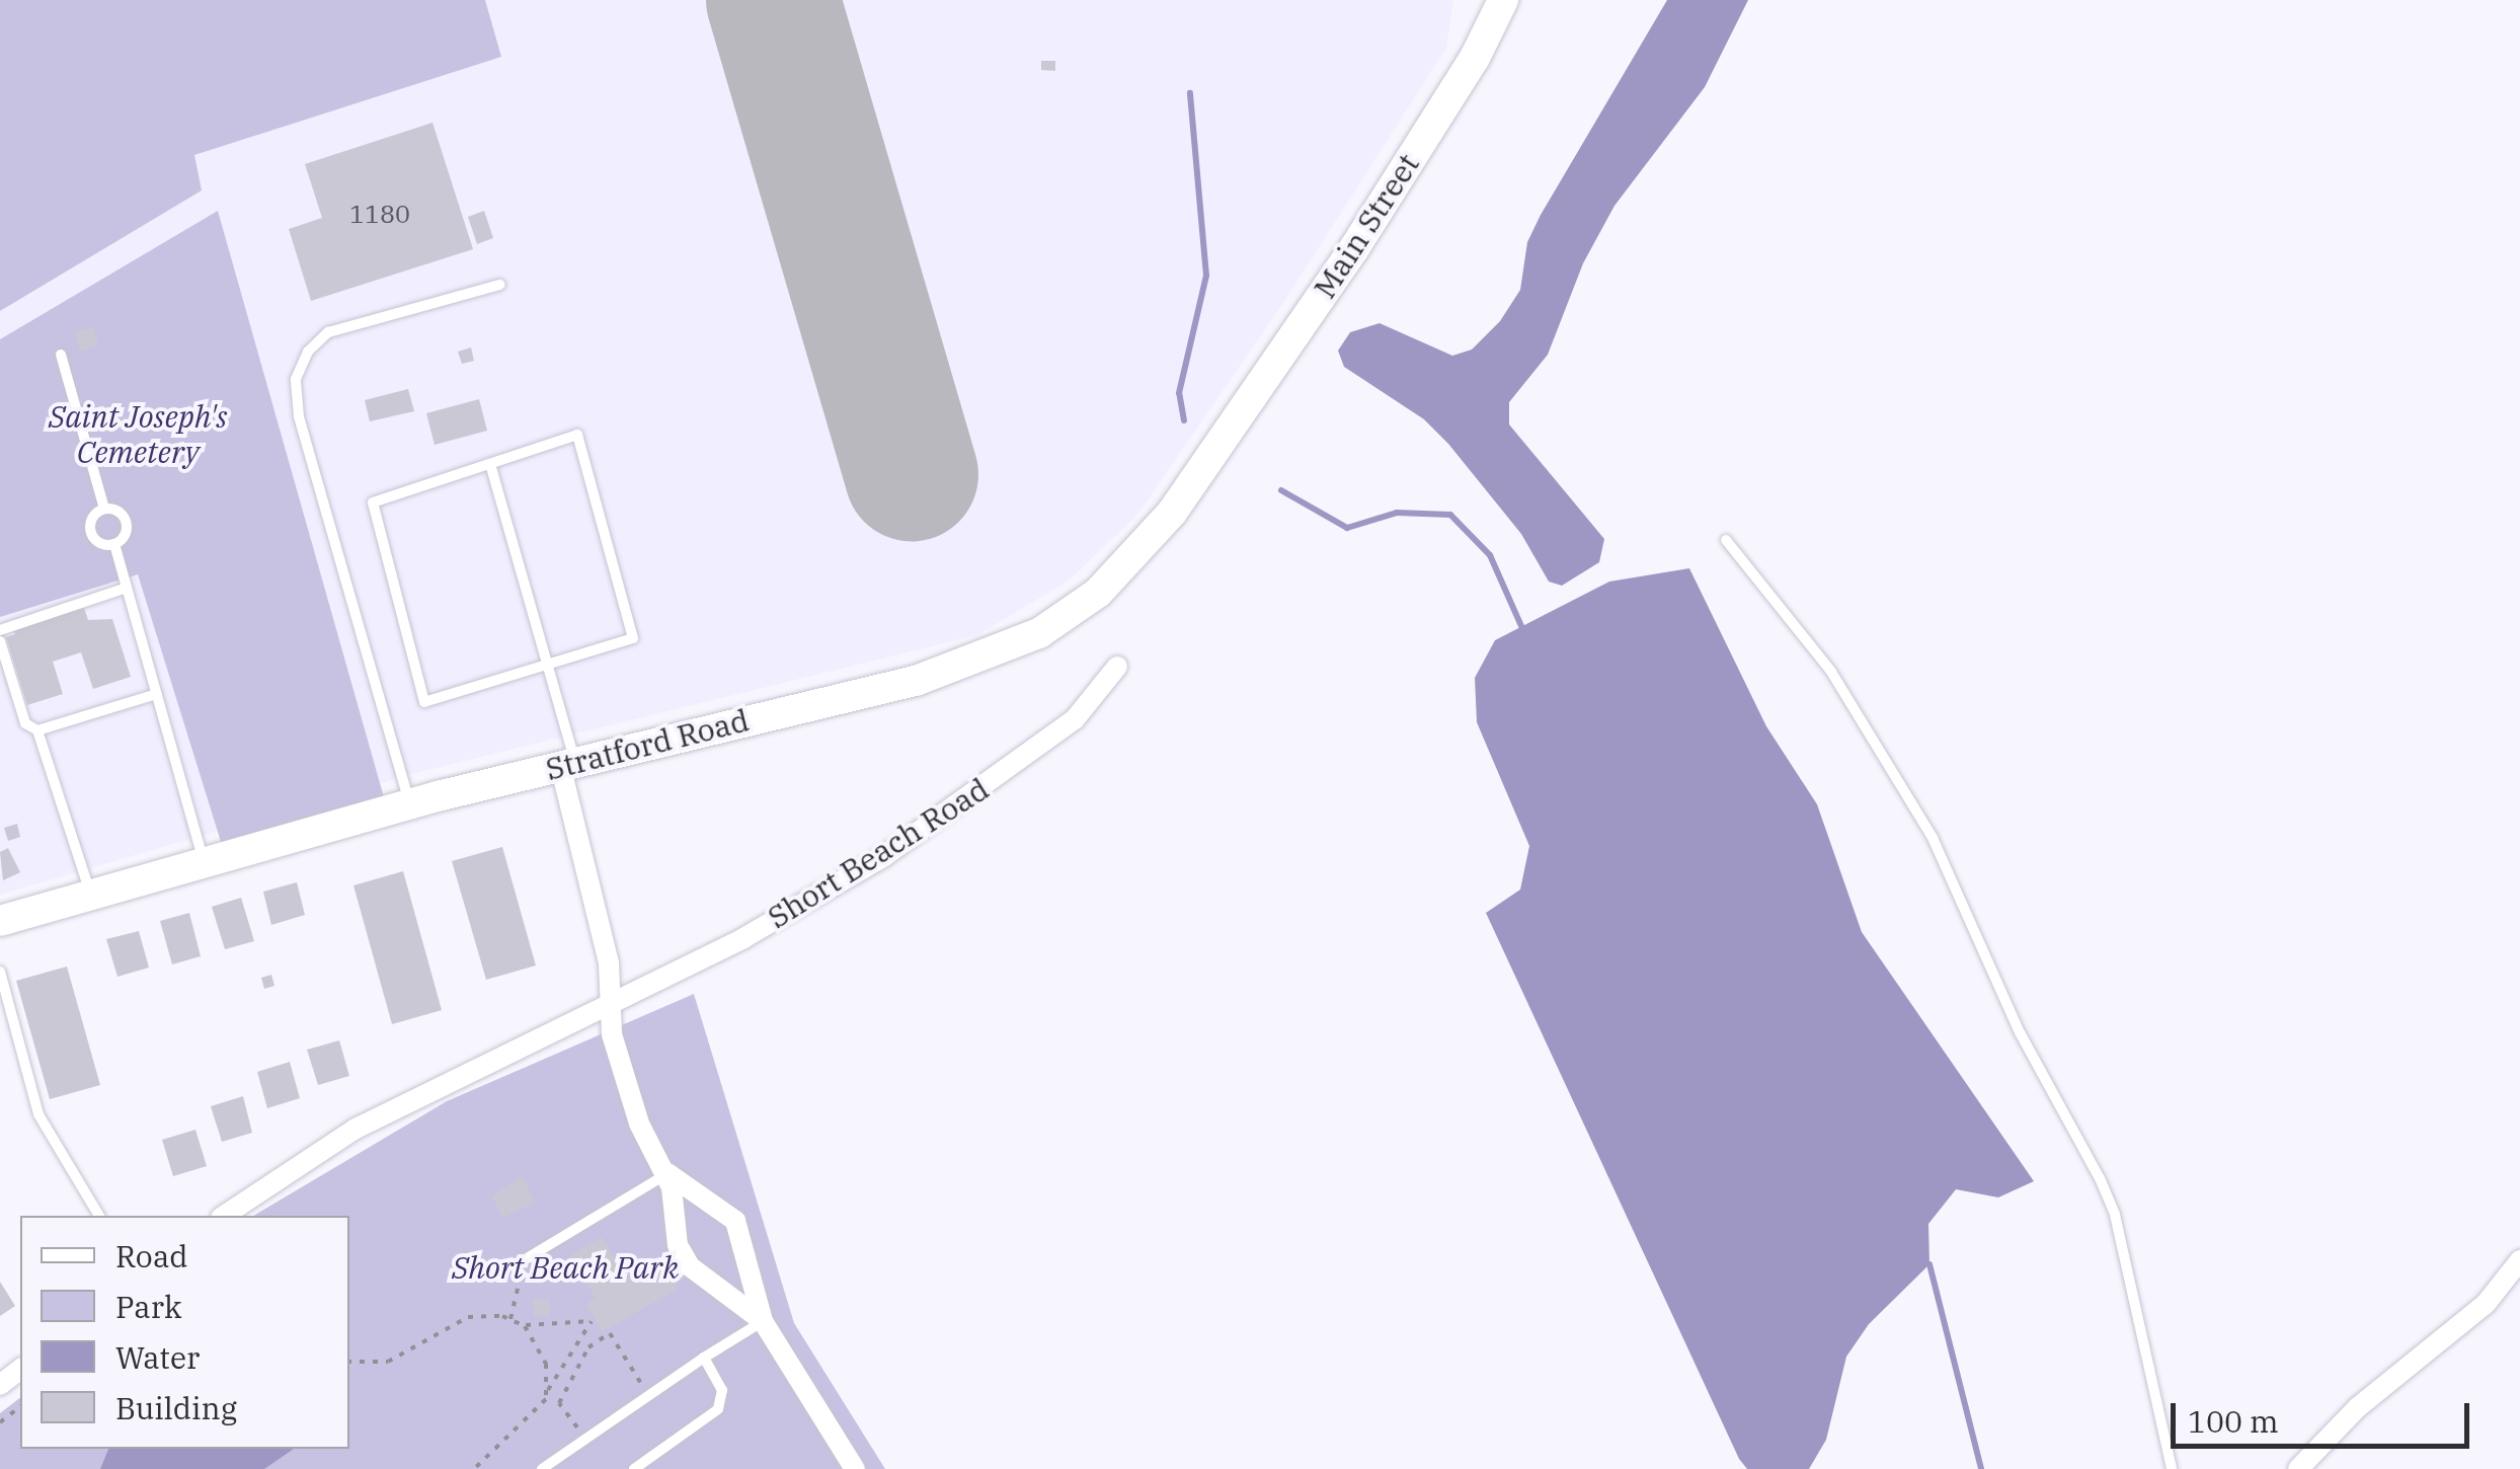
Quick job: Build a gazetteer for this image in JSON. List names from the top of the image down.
{
  "streets": {
    "main road": ["Main Street", "Stratford Road"],
    "street": ["Short Beach Road"]
  },
  "crossings": [
    ["Main Street", "Stratford Road"]
  ],
  "parks": ["Saint Joseph's Cemetery", "Short Beach Park"],
  "house_numbers": ["1180"],
  "legend": [
    "Road",
    "Park",
    "Water",
    "Building"
  ],
  "scale_bar": "100 m"
}
